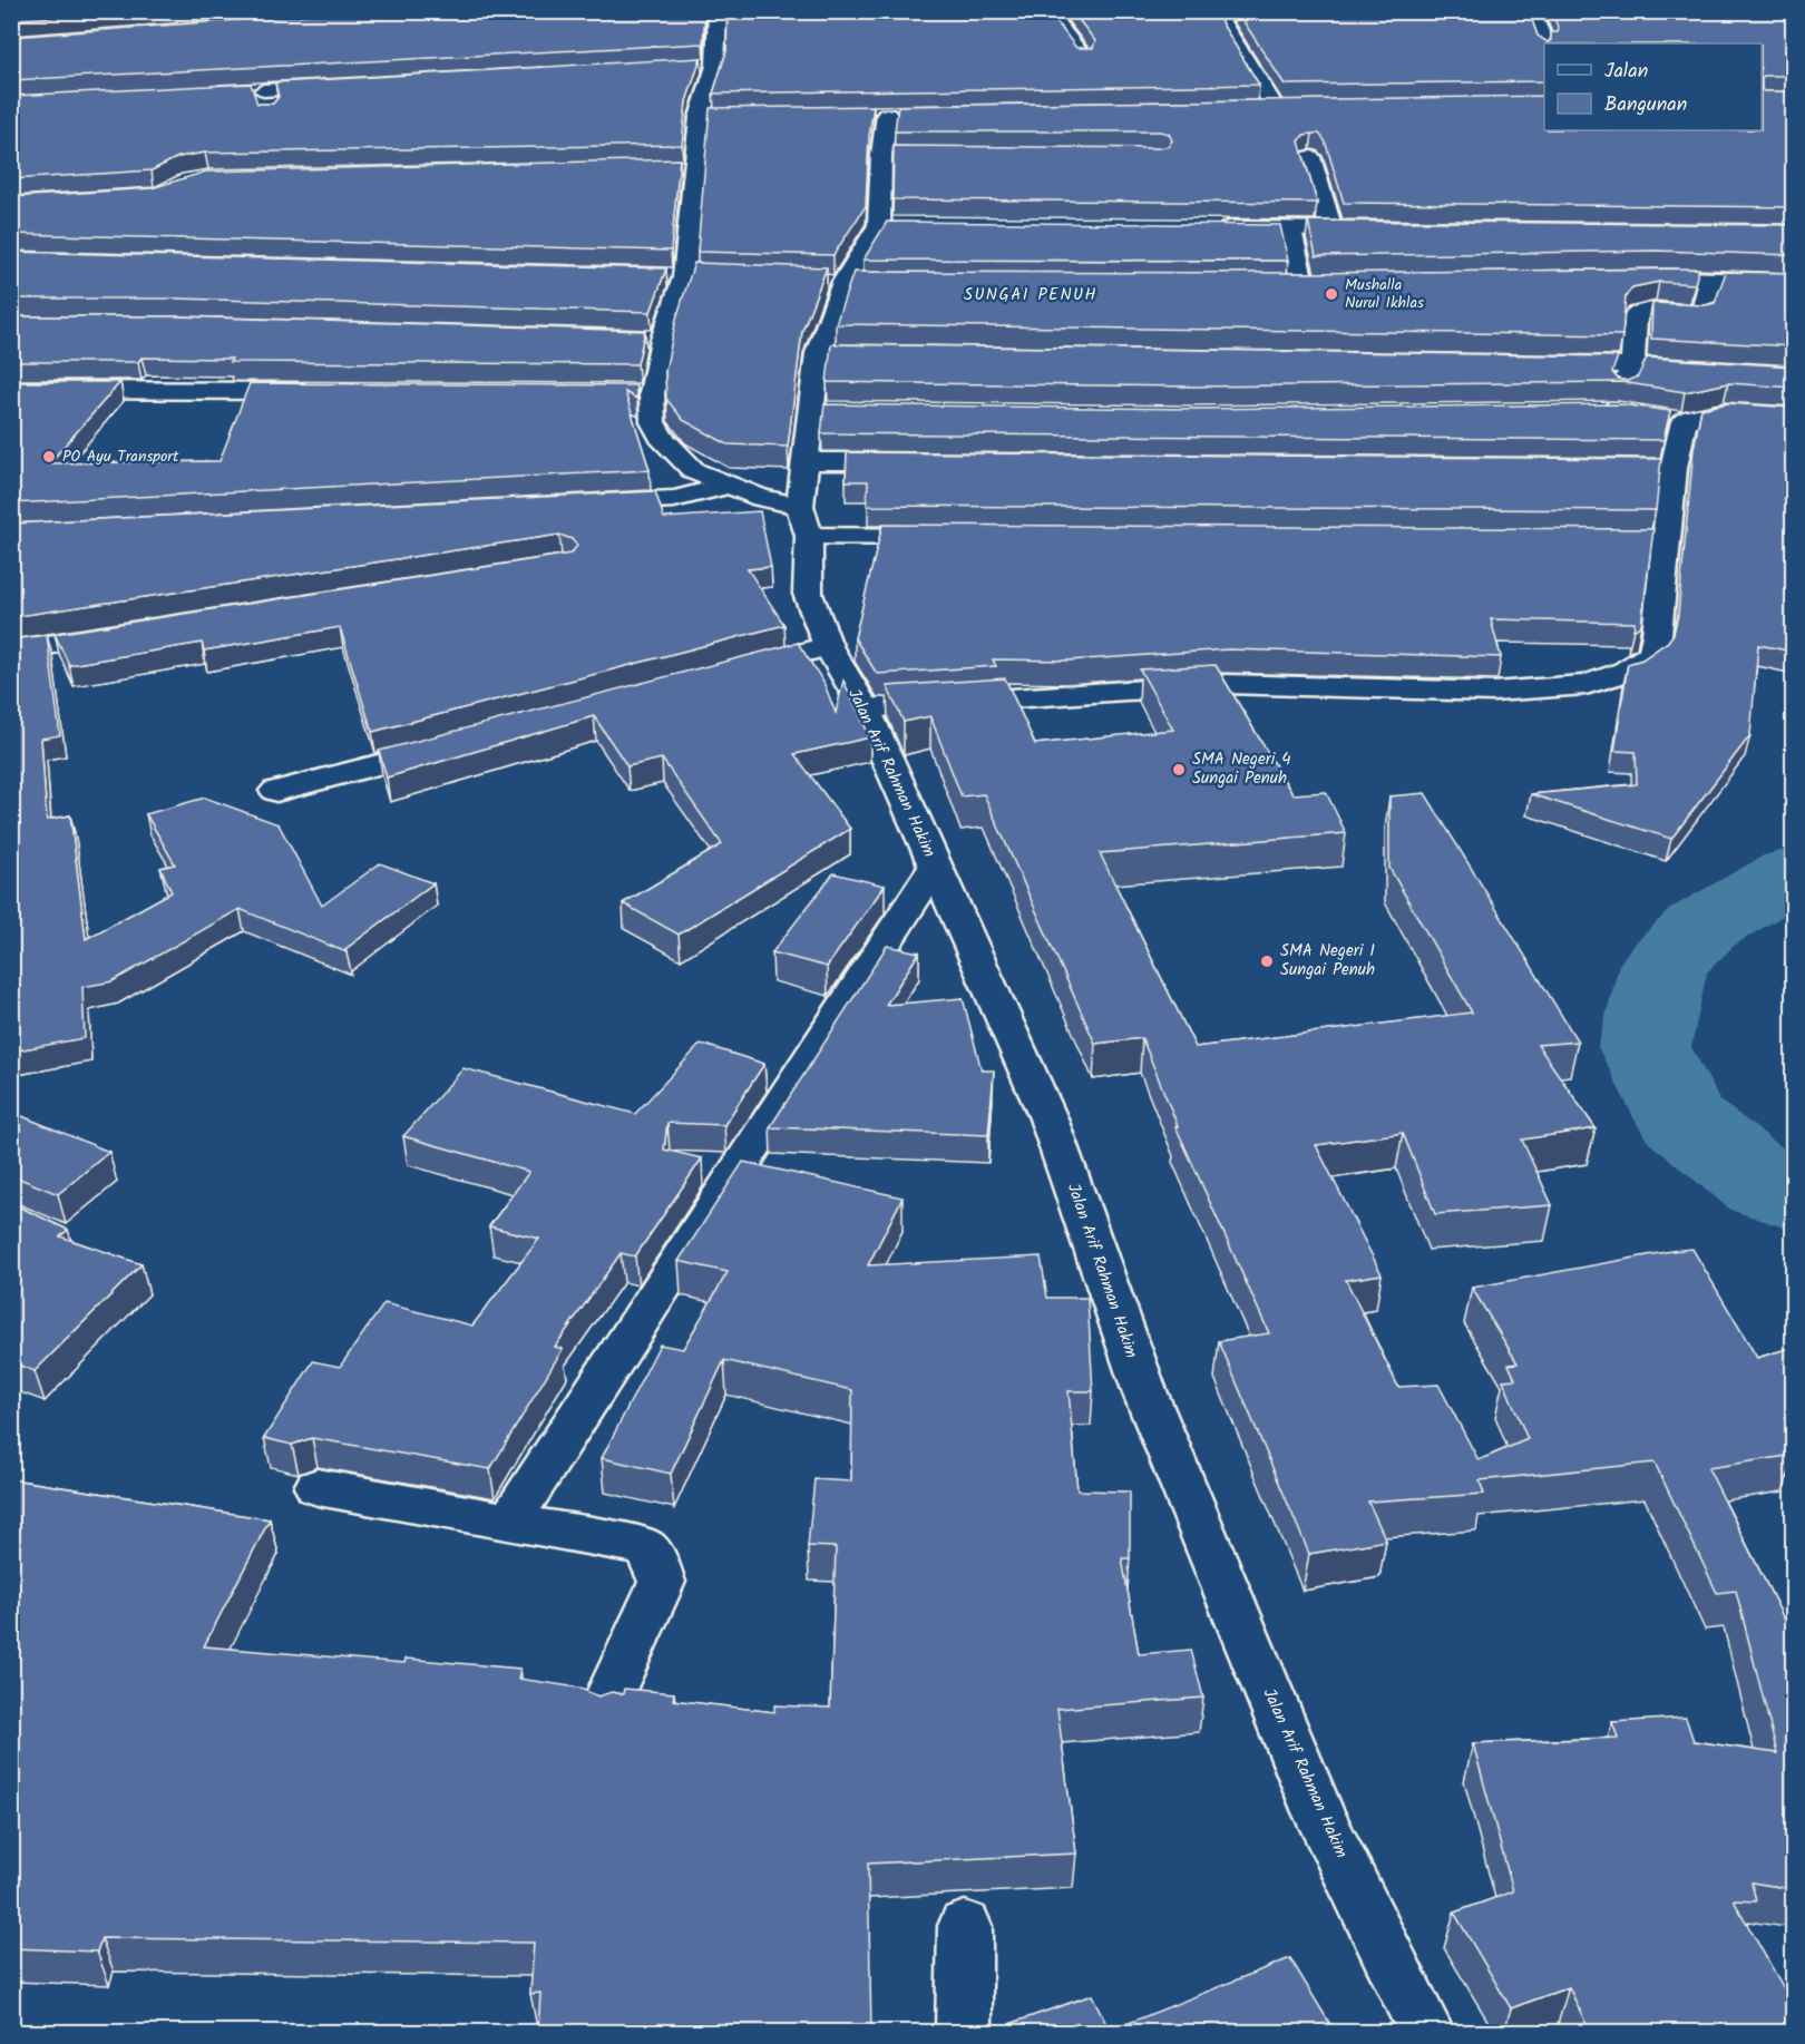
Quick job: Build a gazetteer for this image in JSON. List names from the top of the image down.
{
  "streets": {
    "street": ["Jalan Arif Rahman Hakim"]
  },
  "districts": ["SUNGAI PENUH"],
  "places": [
    "Mushalla Nurul Ikhlas",
    "PO Ayu Transport",
    "SMA Negeri 4 Sungai Penuh",
    "SMA Negeri 1 Sungai Penuh"
  ],
  "legend": ["Jalan", "Bangunan"]
}
